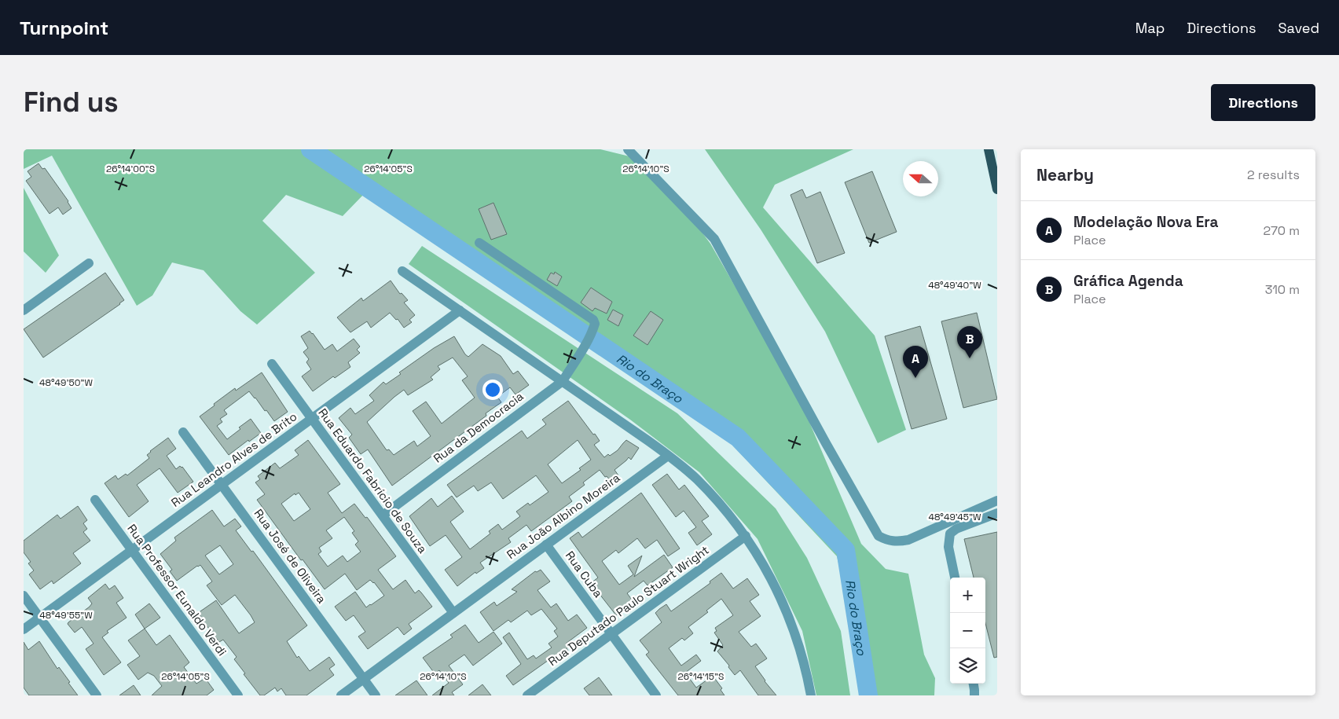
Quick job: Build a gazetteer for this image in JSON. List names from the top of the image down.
{
  "streets": {
    "street": [
      "Rua da Democracia",
      "Rua Leandro Alves de Brito",
      "Rua Eduardo Fabrício de Souza",
      "Rua João Albino Moreira",
      "Rua José de Oliveira",
      "Rua Cuba",
      "Rua Professor Eunaldo Verdi",
      "Rua Deputado Paulo Stuart Wright"
    ]
  },
  "crossings": [
    ["Rua da Democracia", "Rua Eduardo Fabrício de Souza"],
    ["Rua Leandro Alves de Brito", "Rua Eduardo Fabrício de Souza"],
    ["Rua Leandro Alves de Brito", "Rua José de Oliveira"],
    ["Rua Leandro Alves de Brito", "Rua Professor Eunaldo Verdi"],
    ["Rua Eduardo Fabrício de Souza", "Rua João Albino Moreira"],
    ["Rua João Albino Moreira", "Rua José de Oliveira"],
    ["Rua João Albino Moreira", "Rua Cuba"],
    ["Rua Cuba", "Rua Deputado Paulo Stuart Wright"]
  ],
  "water": ["Rio do Braço"],
  "north": "left",
  "page": {
    "header": "Turnpoint",
    "nav": ["Map", "Directions", "Saved"],
    "buttons": "Directions",
    "title": "Find us",
    "heading": ["Nearby", "2 results"],
    "list": [
      {
        "mark": "A",
        "name": "Modelação Nova Era",
        "note": "Place",
        "value": "270 m"
      },
      {
        "mark": "B",
        "name": "Gráfica Agenda",
        "note": "Place",
        "value": "310 m"
      }
    ],
    "pins": ["B", "A"],
    "map_buttons": ["+", "−"]
  },
  "coordinates": [
    "26°14'00\"S",
    "26°14'05\"S",
    "26°14'10\"S",
    "48°49'40\"W",
    "48°49'50\"W",
    "48°49'45\"W",
    "48°49'55\"W",
    "26°14'15\"S"
  ]
}
